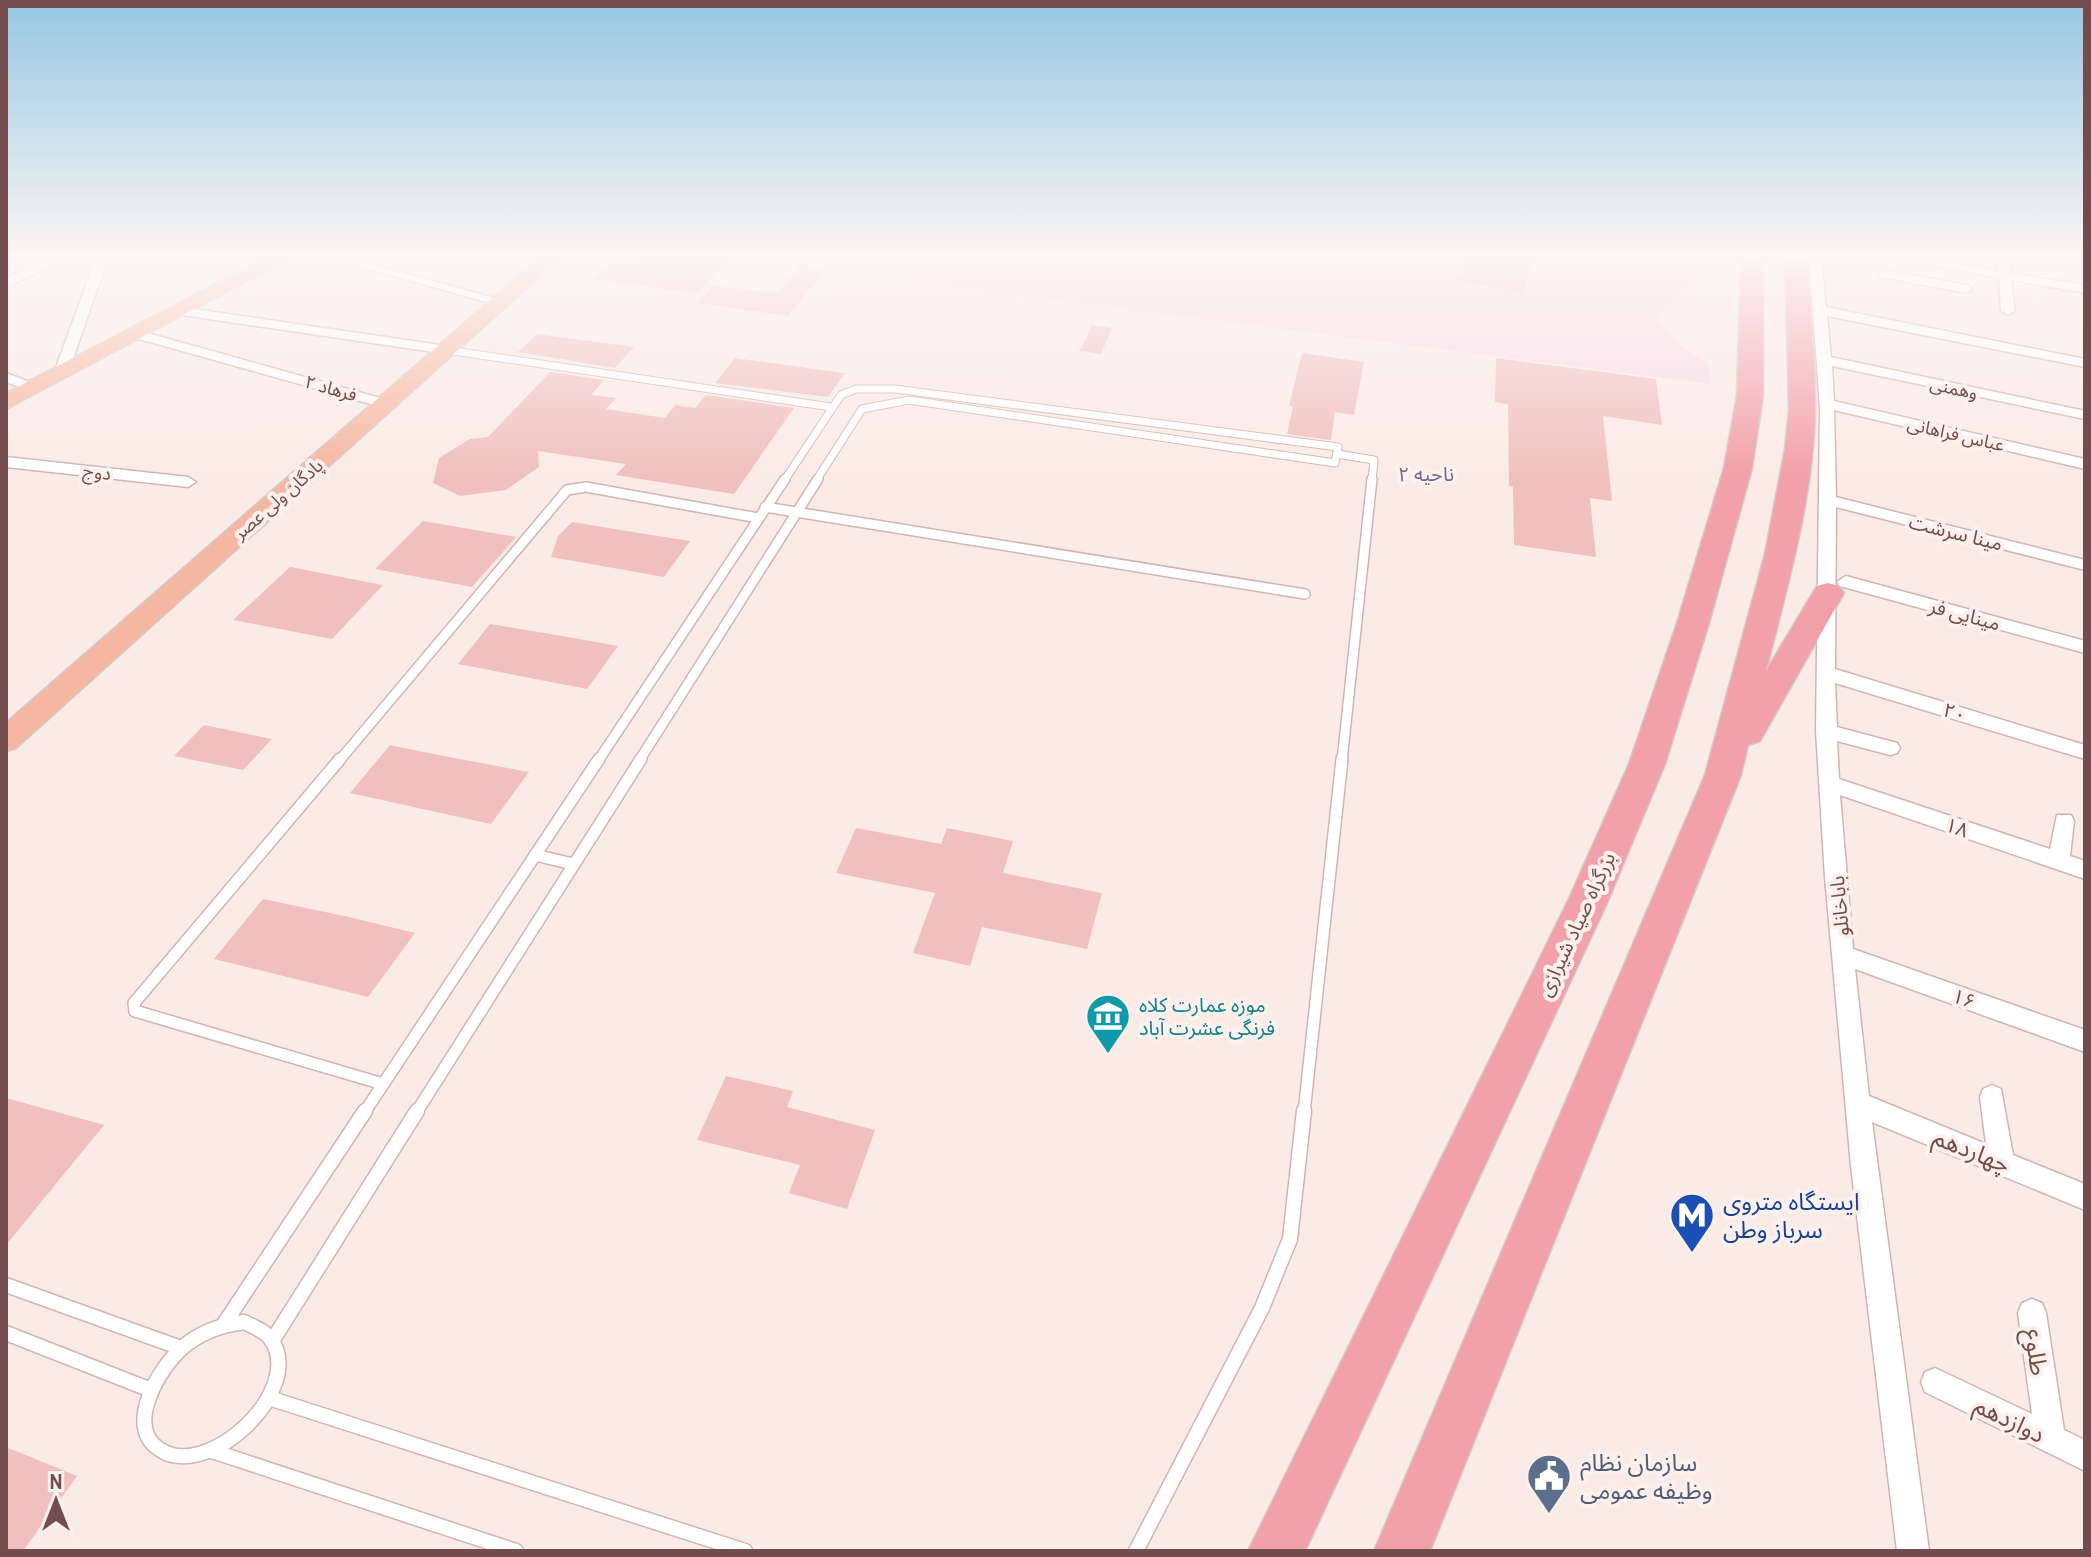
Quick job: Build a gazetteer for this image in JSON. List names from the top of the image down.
{
  "streets": {
    "highway": ["بزرگراه صیاد شیرازی"],
    "main road": ["پادگان ولی عصر"],
    "street": [
      "فرهاد ۲",
      "وهمنی",
      "عباس فراهانی",
      "دوج",
      "مینا سرشت",
      "مینایی فر",
      "۲۰",
      "۱۸",
      "باباخانلو",
      "۱۶",
      "چهاردهم",
      "طلوع",
      "دوازدهم"
    ]
  },
  "crossings": [
    ["فرهاد ۲", "پادگان ولی عصر"],
    ["وهمنی", "باباخانلو"],
    ["عباس فراهانی", "باباخانلو"],
    ["مینا سرشت", "باباخانلو"],
    ["مینایی فر", "باباخانلو"],
    ["۲۰", "باباخانلو"],
    ["۱۸", "باباخانلو"],
    ["باباخانلو", "۱۶"],
    ["باباخانلو", "چهاردهم"],
    ["طلوع", "دوازدهم"]
  ],
  "districts": ["ناحیه ۲"],
  "places": {
    "museum": ["موزه عمارت کلاه فرنگی عشرت آباد"],
    "metro station": ["ایستگاه متروی سرباز وطن"],
    "public building": ["سازمان نظام وظیفه عمومی"]
  },
  "north": "top"
}
